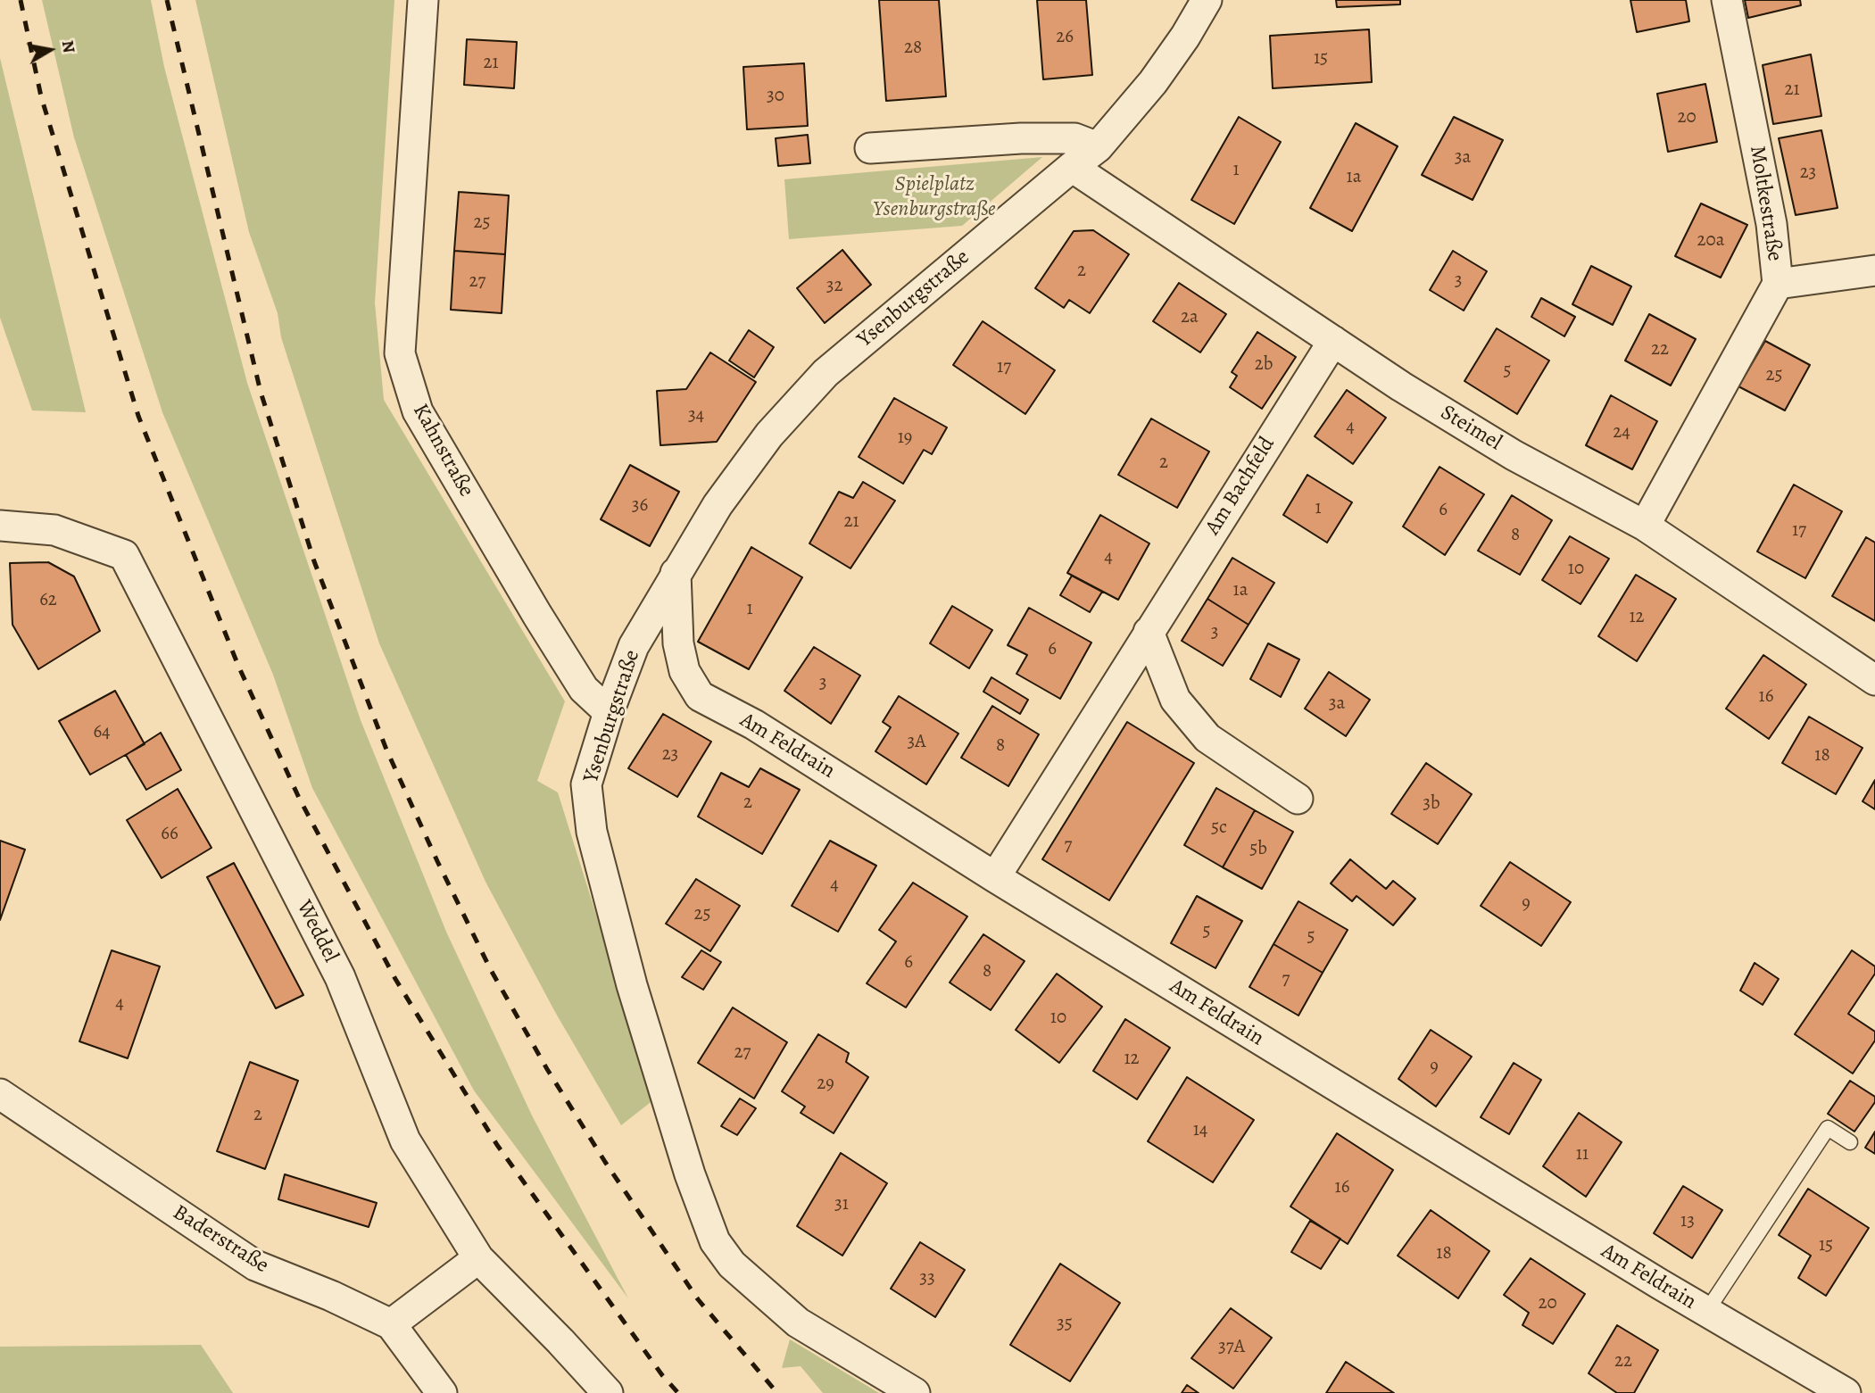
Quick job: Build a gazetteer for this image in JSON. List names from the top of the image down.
{
  "streets": {
    "street": [
      "Moltkestraße",
      "Ysenburgstraße",
      "Steimel",
      "Kahnstraße",
      "Am Bachfeld",
      "Am Feldrain",
      "Weddel",
      "Baderstraße"
    ]
  },
  "crossings": [
    ["Moltkestraße", "Steimel"],
    ["Ysenburgstraße", "Steimel"],
    ["Ysenburgstraße", "Kahnstraße"],
    ["Ysenburgstraße", "Am Feldrain"],
    ["Steimel", "Am Bachfeld"],
    ["Am Bachfeld", "Am Feldrain"]
  ],
  "parks": ["Spielplatz Ysenburgstraße"],
  "house_numbers": [
    "26",
    "28",
    "15",
    "21",
    "21",
    "30",
    "20",
    "3a",
    "1",
    "23",
    "1a",
    "25",
    "20a",
    "2",
    "3",
    "27",
    "32",
    "2a",
    "22",
    "2b",
    "17",
    "5",
    "25",
    "34",
    "4",
    "24",
    "19",
    "2",
    "36",
    "1",
    "6",
    "21",
    "17",
    "8",
    "4",
    "10",
    "1a",
    "62",
    "1",
    "12",
    "3",
    "6",
    "3",
    "16",
    "3a",
    "64",
    "3A",
    "8",
    "23",
    "18",
    "2",
    "3b",
    "5c",
    "66",
    "7",
    "5b",
    "4",
    "9",
    "25",
    "5",
    "5",
    "6",
    "8",
    "7",
    "4",
    "10",
    "27",
    "12",
    "9",
    "29",
    "2",
    "14",
    "11",
    "16",
    "31",
    "13",
    "15",
    "18",
    "33",
    "20",
    "35",
    "37A",
    "22"
  ],
  "north": "right"
}
